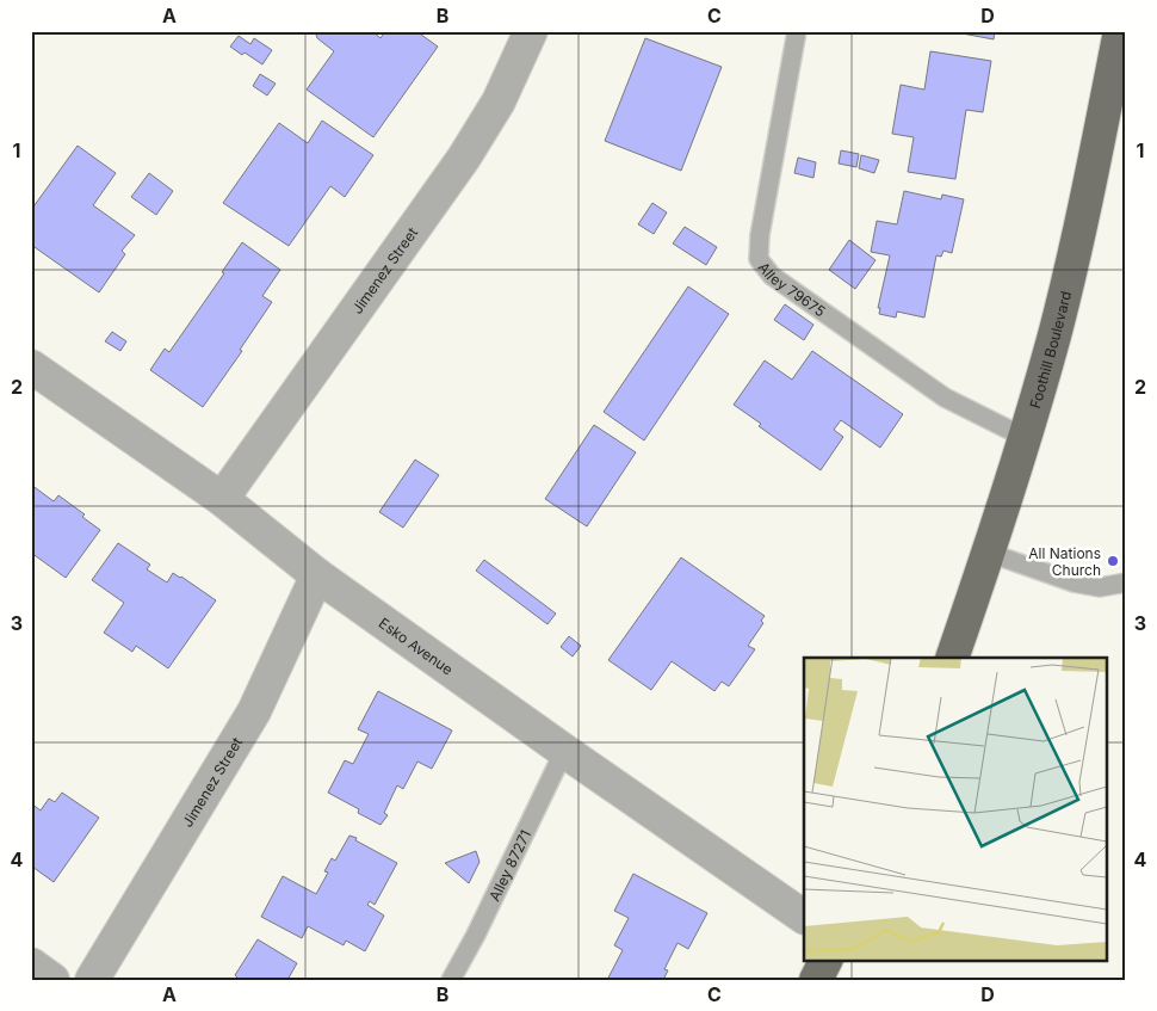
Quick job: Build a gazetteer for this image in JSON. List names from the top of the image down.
{
  "streets": {
    "main road": ["Foothill Boulevard"],
    "street": ["Jimenez Street", "Esko Avenue"],
    "lane": ["Alley 79675", "Alley 87271"]
  },
  "crossings": [
    ["Jimenez Street", "Esko Avenue"],
    ["Alley 79675", "Foothill Boulevard"],
    ["Esko Avenue", "Alley 87271"]
  ],
  "places": ["All Nations Church"],
  "grid": {
    "columns": [
      "A",
      "B",
      "C",
      "D"
    ],
    "rows": [
      "1",
      "2",
      "3",
      "4"
    ]
  }
}
